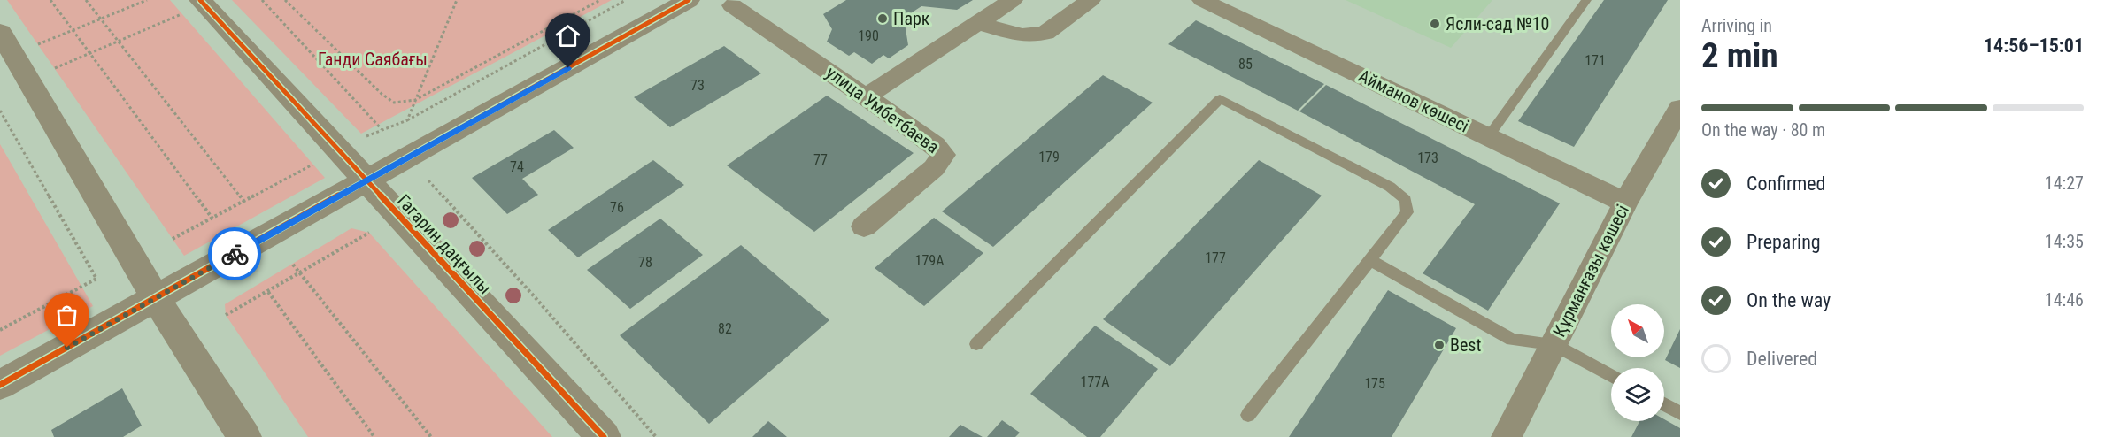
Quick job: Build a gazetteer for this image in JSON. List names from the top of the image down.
{
  "streets": {
    "street": [
      "Айманов көшесі",
      "улица Умбетбаева",
      "Гагарин даңғылы",
      "Құрманғазы көшесі"
    ]
  },
  "crossings": [
    ["Айманов көшесі", "Құрманғазы көшесі"]
  ],
  "parks": ["Ганди Саябағы"],
  "places": ["Парк", "Ясли-сад №10", "Best"],
  "house_numbers": [
    "190",
    "171",
    "85",
    "73",
    "179",
    "173",
    "77",
    "74",
    "76",
    "177",
    "179А",
    "78",
    "82",
    "177А",
    "175"
  ],
  "north": "top left",
  "page": {
    "heading": ["2 min", "Arriving in", "14:56–15:01"],
    "bar": "On the way · 80 m",
    "list": [
      ["Confirmed", "14:27"],
      ["Preparing", "14:35"],
      ["On the way", "14:46"],
      "Delivered"
    ]
  }
}
